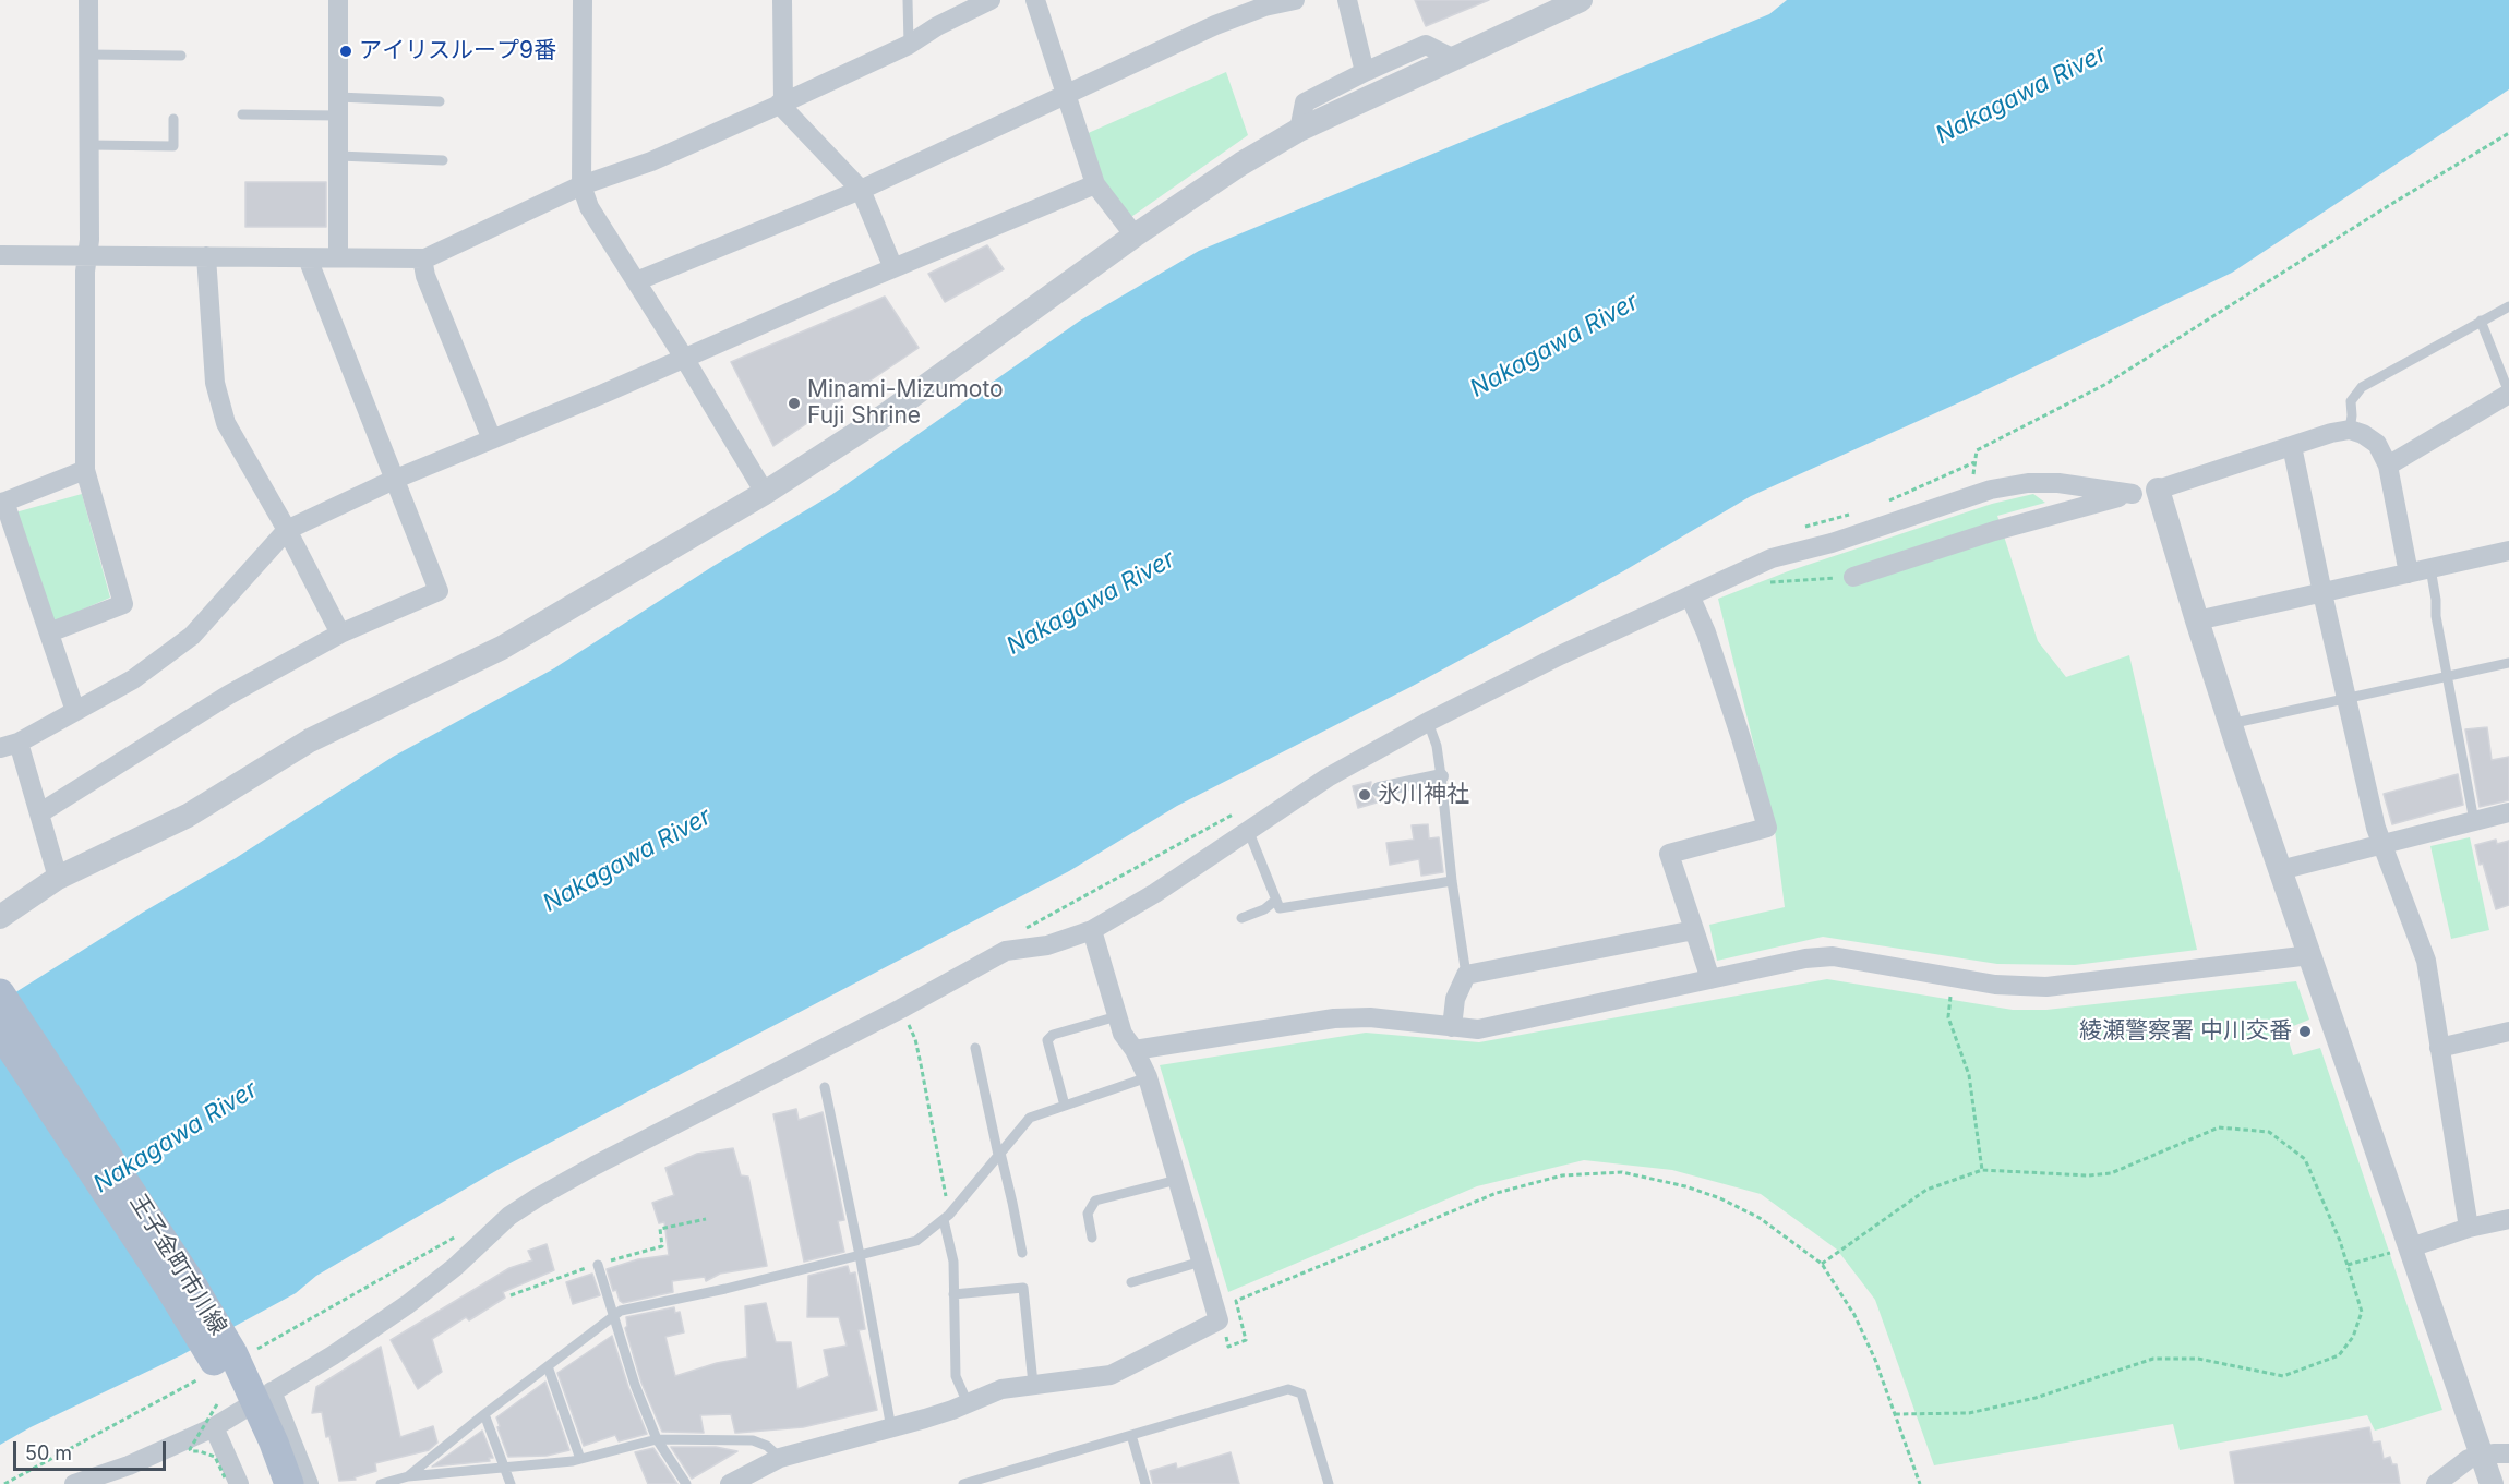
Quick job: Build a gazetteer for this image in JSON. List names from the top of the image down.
{
  "streets": {
    "main road": ["王子金町市川線"]
  },
  "water": ["Nakagawa River"],
  "places": [
    "アイリスループ9番",
    "Minami-Mizumoto Fuji Shrine",
    "氷川神社",
    "綾瀬警察署 中川交番"
  ],
  "scale_bar": "50 m"
}
